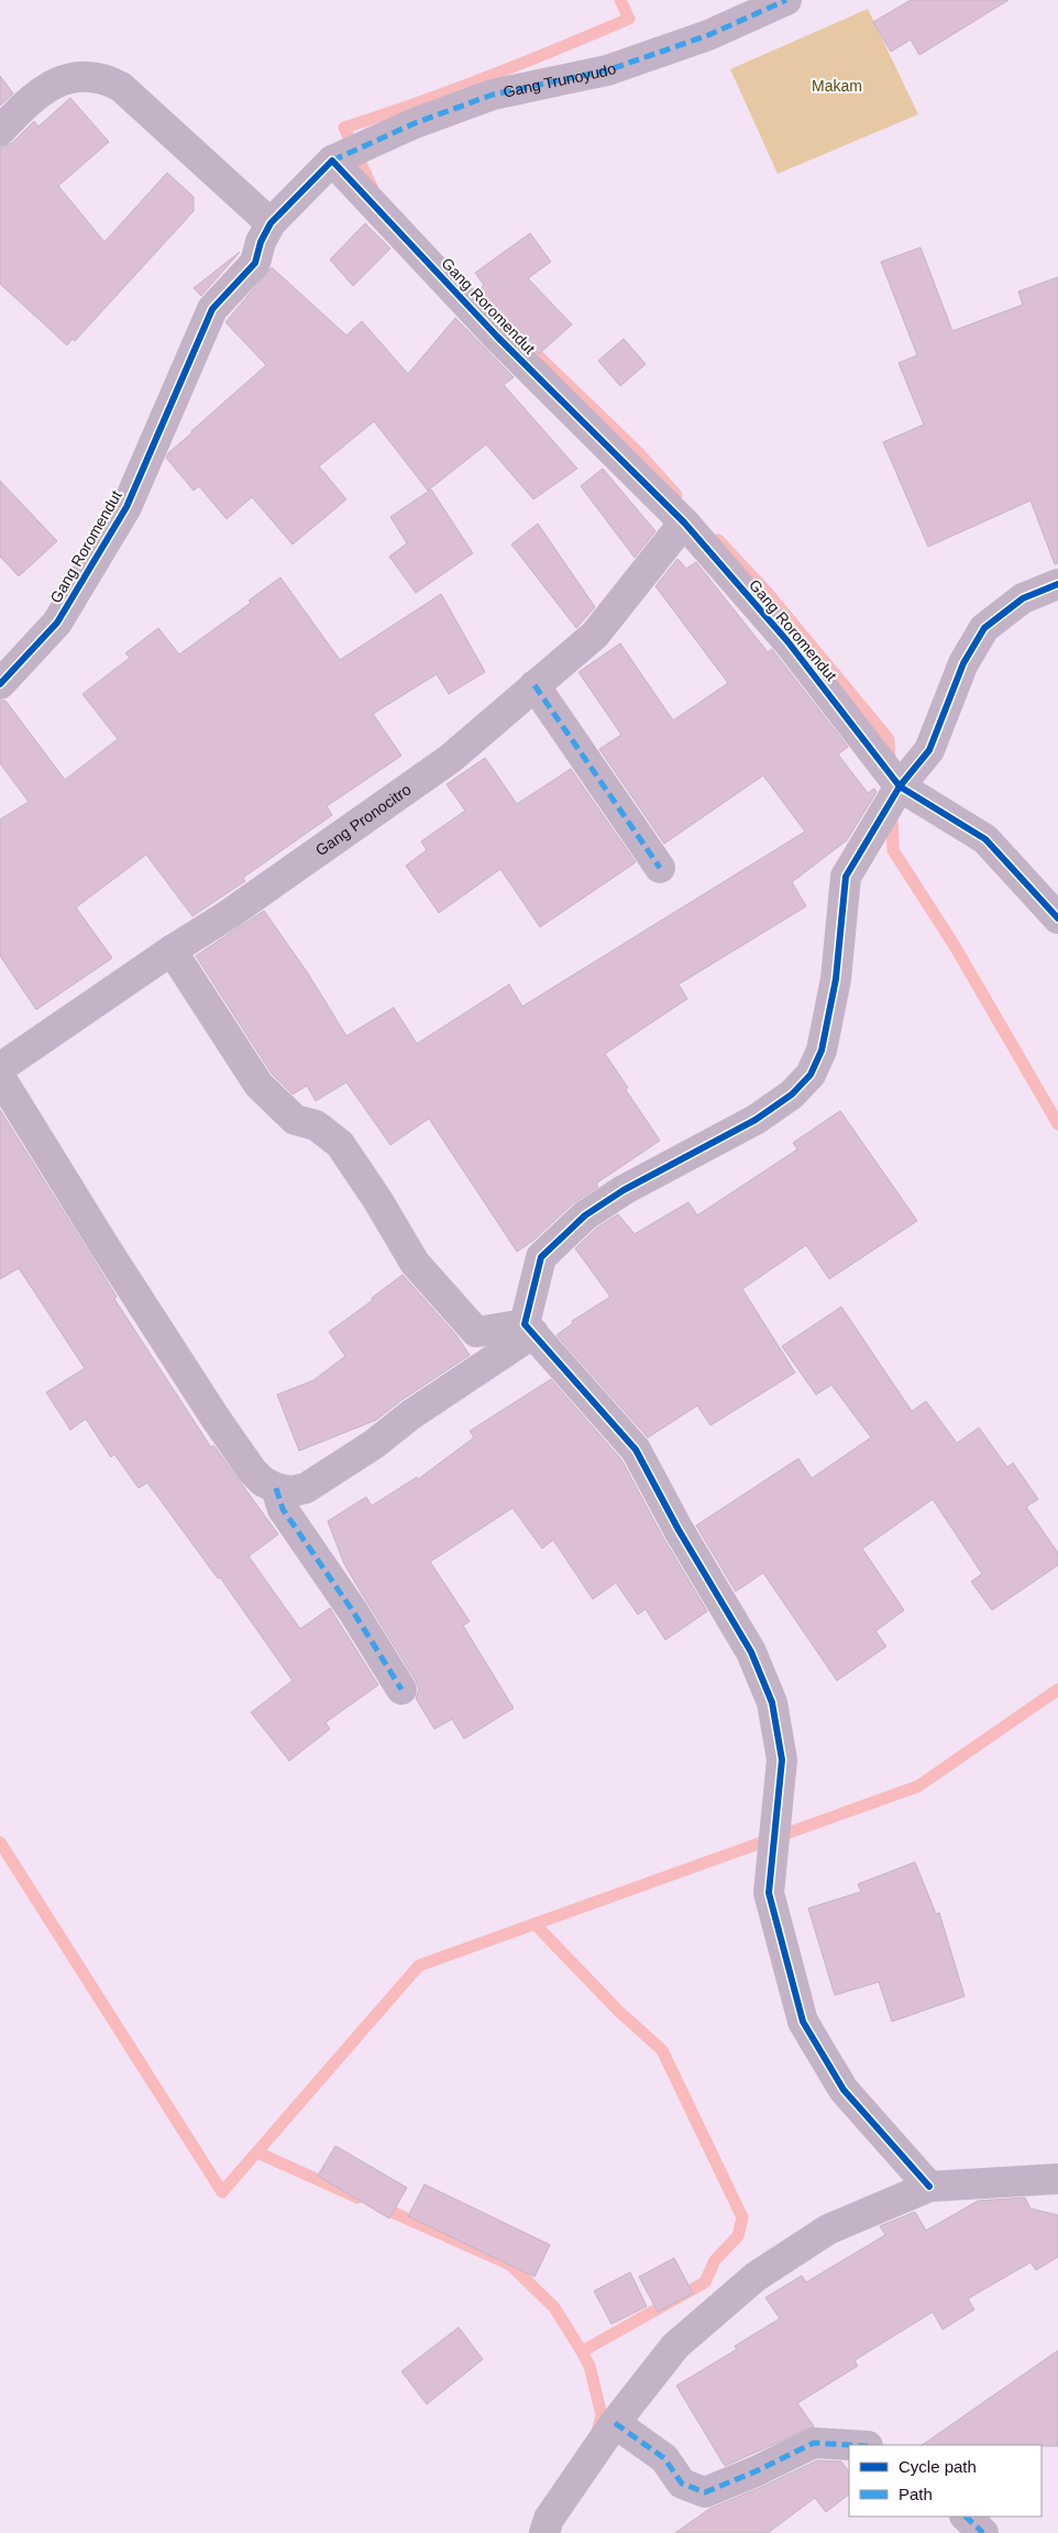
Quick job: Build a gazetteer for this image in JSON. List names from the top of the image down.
{
  "streets": {
    "street": ["Gang Trunoyudo", "Gang Roromendut", "Gang Pronocitro"]
  },
  "crossings": [
    ["Gang Trunoyudo", "Gang Roromendut"],
    ["Gang Roromendut", "Gang Pronocitro"]
  ],
  "parks": ["Makam"],
  "legend": ["Cycle path", "Path"]
}
